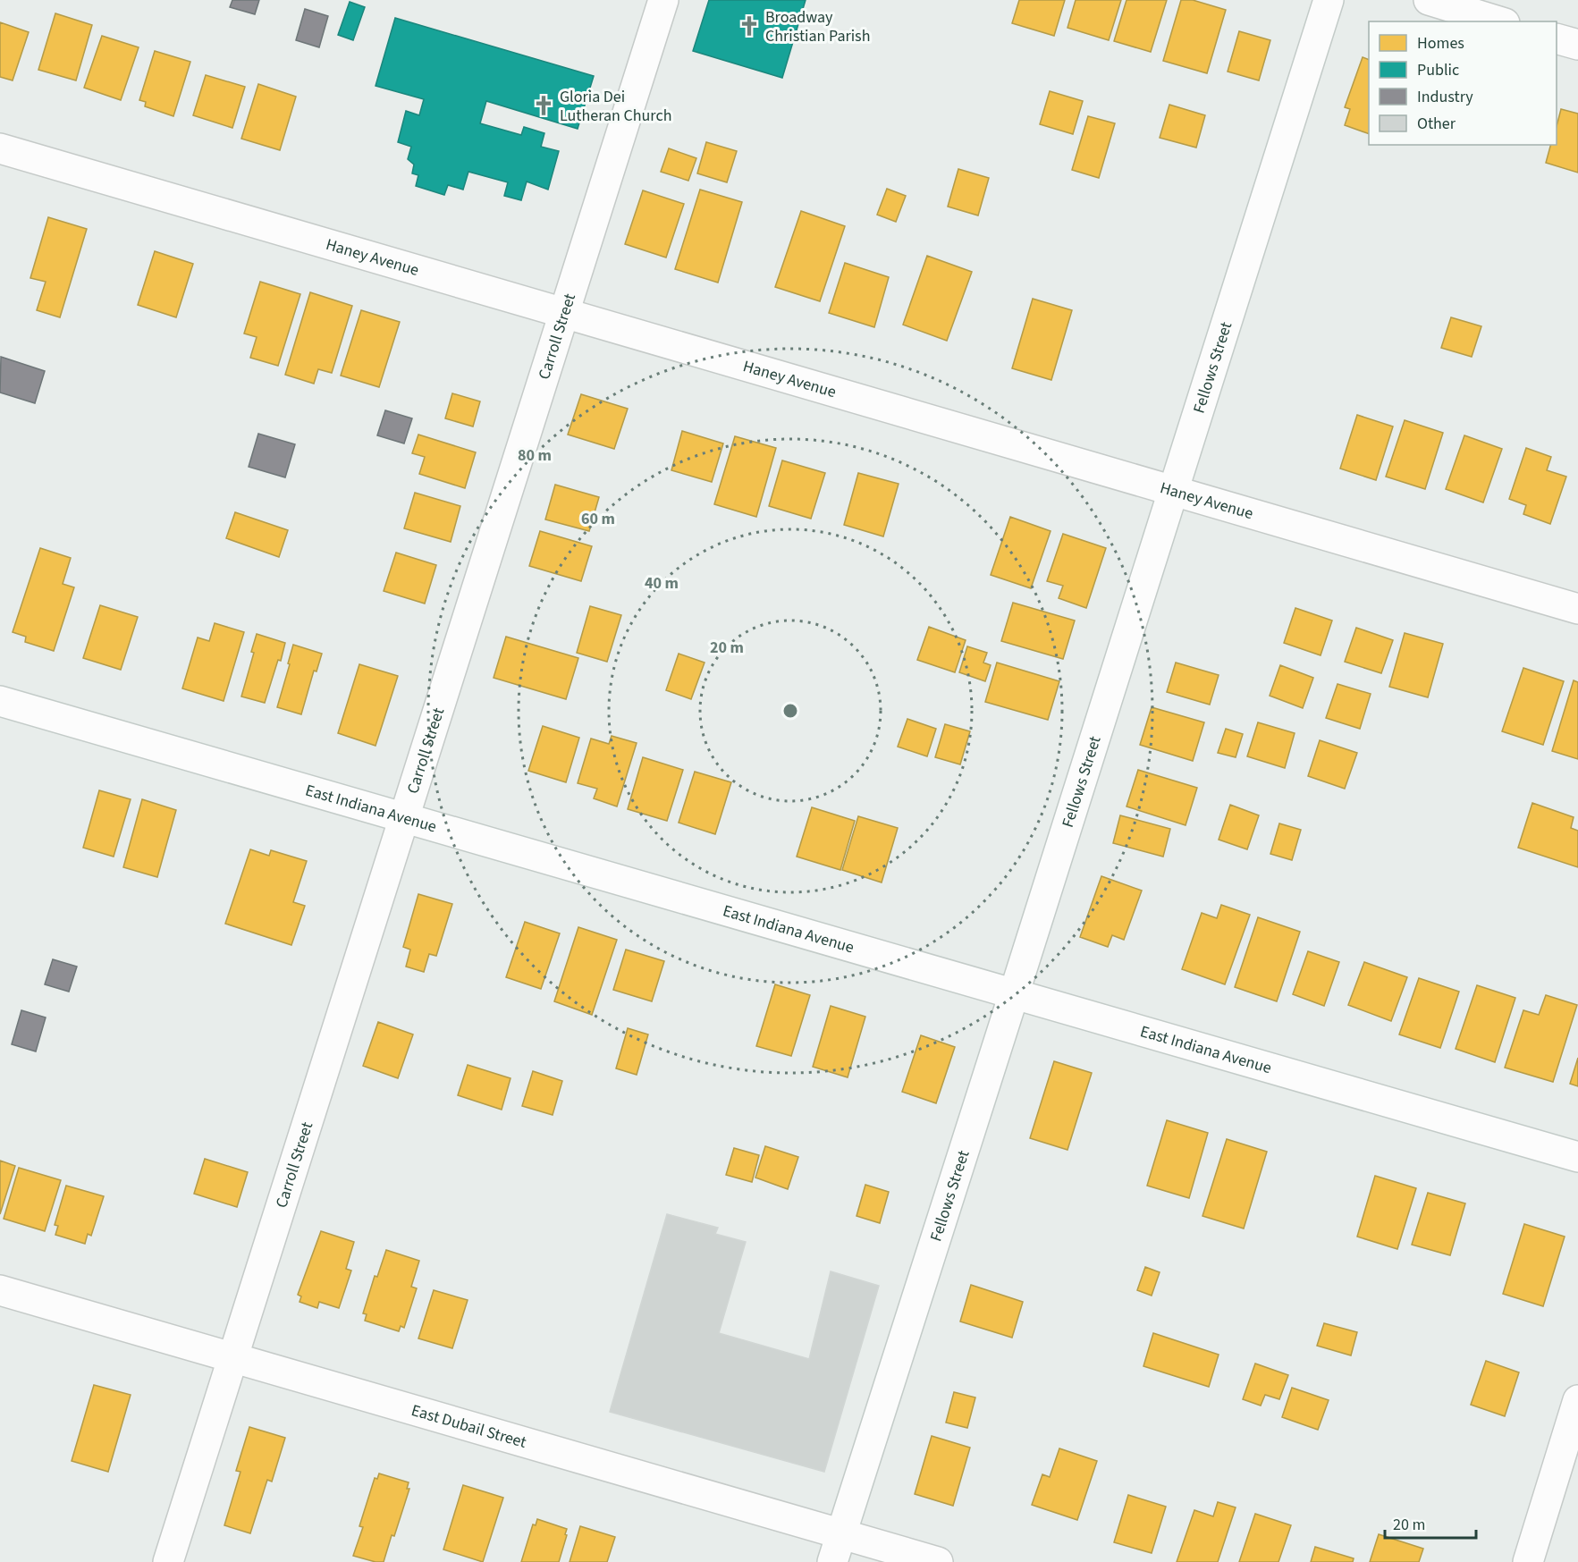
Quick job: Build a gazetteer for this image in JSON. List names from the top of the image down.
{
  "streets": {
    "street": [
      "Haney Avenue",
      "Carroll Street",
      "Fellows Street",
      "East Indiana Avenue",
      "East Dubail Street"
    ]
  },
  "crossings": [
    ["Haney Avenue", "Carroll Street"],
    ["Haney Avenue", "Fellows Street"],
    ["Carroll Street", "East Indiana Avenue"],
    ["Carroll Street", "East Dubail Street"],
    ["Fellows Street", "East Indiana Avenue"],
    ["Fellows Street", "East Dubail Street"]
  ],
  "places": {
    "church": ["Broadway Christian Parish", "Gloria Dei Lutheran Church"]
  },
  "legend": [
    "Homes",
    "Public",
    "Industry",
    "Other"
  ],
  "scale_bar": "20 m",
  "rings": [
    "80 m",
    "60 m",
    "40 m",
    "20 m"
  ]
}
